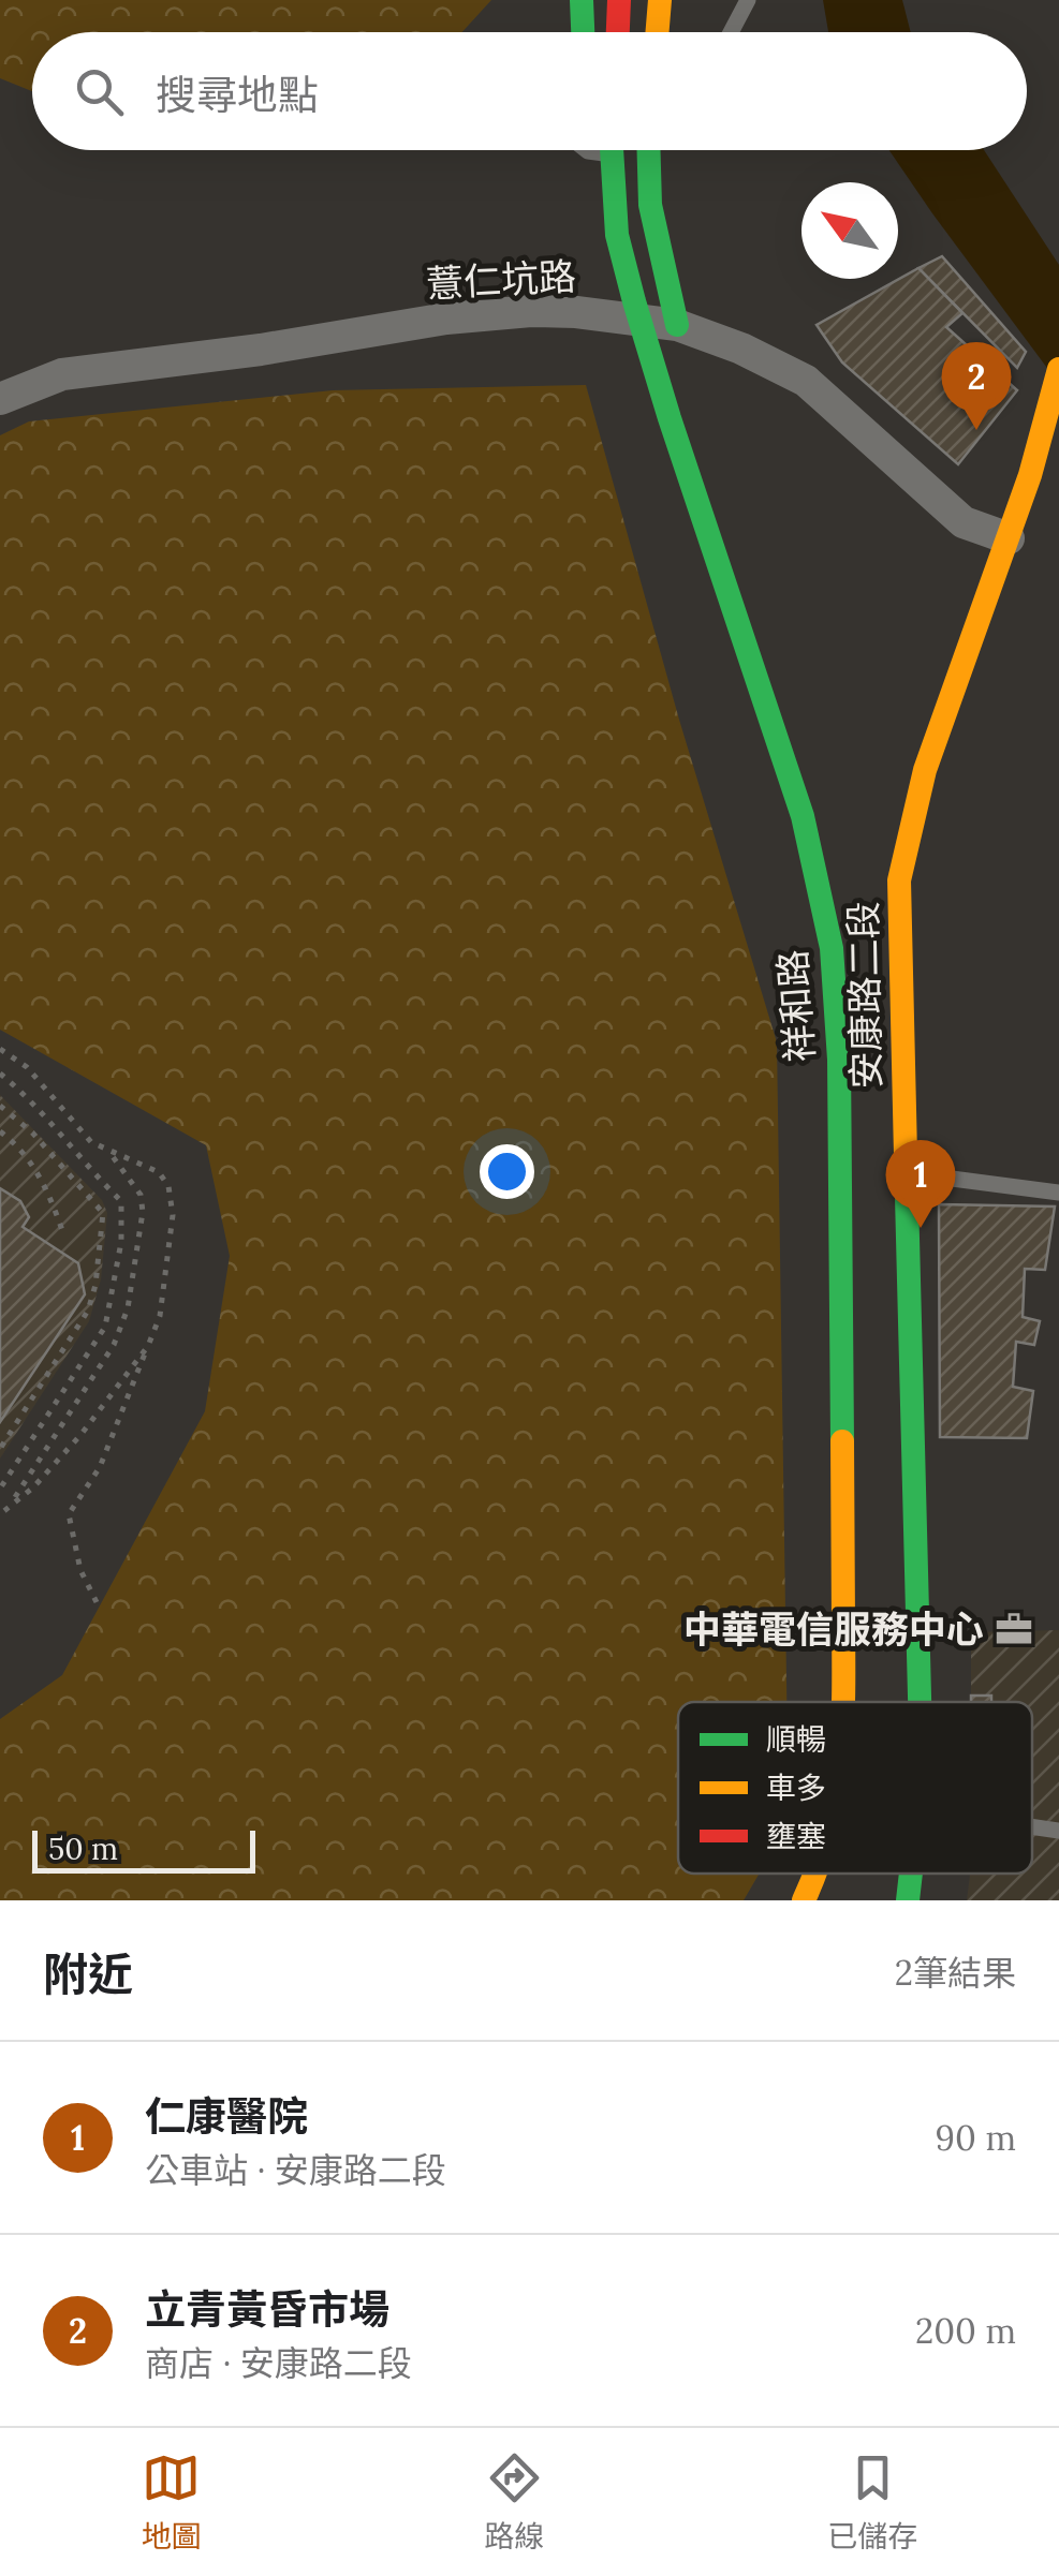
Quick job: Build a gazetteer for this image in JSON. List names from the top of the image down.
{
  "streets": {
    "main road": ["安康路二段", "祥和路"],
    "street": ["薏仁坑路"]
  },
  "crossings": [
    ["薏仁坑路", "安康路二段"]
  ],
  "places": {
    "office": ["中華電信服務中心"]
  },
  "legend": ["順暢", "車多", "壅塞"],
  "scale_bar": "50 m",
  "north": "top left",
  "page": {
    "search": "搜尋地點",
    "pins": ["2", "1"],
    "scale": "50 m",
    "heading": ["附近", "2筆結果"],
    "list": [
      {
        "mark": "1",
        "name": "仁康醫院",
        "note": "公車站 · 安康路二段",
        "value": "90 m"
      },
      {
        "mark": "2",
        "name": "立青黃昏市場",
        "note": "商店 · 安康路二段",
        "value": "200 m"
      }
    ],
    "nav": ["地圖", "路線", "已儲存"]
  }
}
